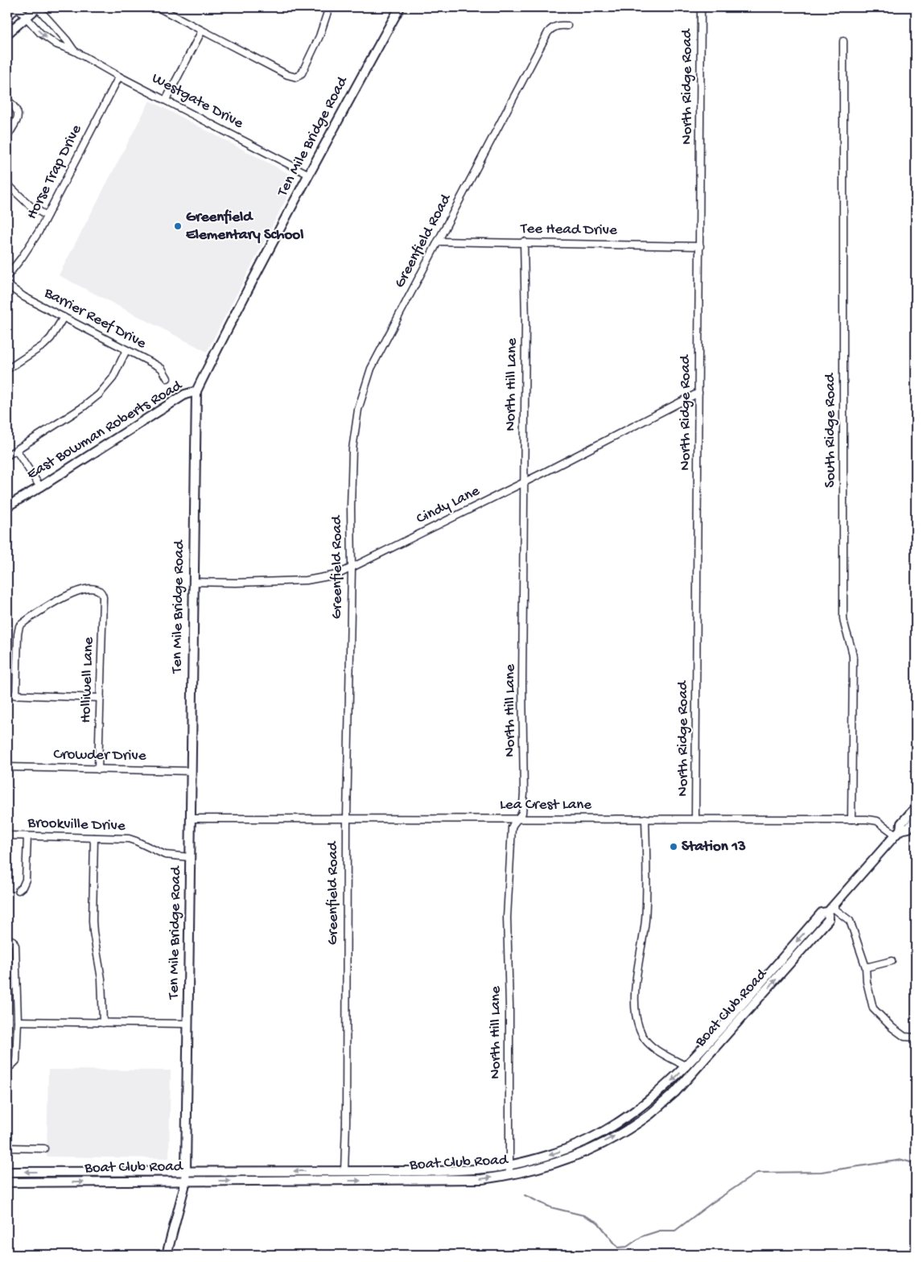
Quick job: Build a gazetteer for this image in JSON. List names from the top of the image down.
{
  "streets": {
    "main road": ["Ten Mile Bridge Road", "East Bowman Roberts Road", "Boat Club Road"],
    "street": [
      "North Ridge Road",
      "Westgate Drive",
      "Horse Trap Drive",
      "Tee Head Drive",
      "Greenfield Road",
      "Barrier Reef Drive",
      "North Hill Lane",
      "South Ridge Road",
      "Cindy Lane",
      "Holliwell Lane",
      "Crowder Drive",
      "Lea Crest Lane",
      "Brookville Drive"
    ]
  },
  "crossings": [
    ["North Ridge Road", "Tee Head Drive"],
    ["North Ridge Road", "Cindy Lane"],
    ["North Ridge Road", "Lea Crest Lane"],
    ["Westgate Drive", "Ten Mile Bridge Road"],
    ["Westgate Drive", "Horse Trap Drive"],
    ["Ten Mile Bridge Road", "East Bowman Roberts Road"],
    ["Ten Mile Bridge Road", "Cindy Lane"],
    ["Ten Mile Bridge Road", "Crowder Drive"],
    ["Ten Mile Bridge Road", "Lea Crest Lane"],
    ["Ten Mile Bridge Road", "Brookville Drive"],
    ["Ten Mile Bridge Road", "Boat Club Road"],
    ["Tee Head Drive", "Greenfield Road"],
    ["Tee Head Drive", "North Hill Lane"],
    ["Greenfield Road", "Cindy Lane"],
    ["Greenfield Road", "Lea Crest Lane"],
    ["Greenfield Road", "Boat Club Road"],
    ["North Hill Lane", "Cindy Lane"],
    ["North Hill Lane", "Lea Crest Lane"],
    ["North Hill Lane", "Boat Club Road"],
    ["South Ridge Road", "Lea Crest Lane"],
    ["Holliwell Lane", "Crowder Drive"],
    ["Lea Crest Lane", "Boat Club Road"]
  ],
  "places": ["Greenfield Elementary School", "Station 13"]
}
